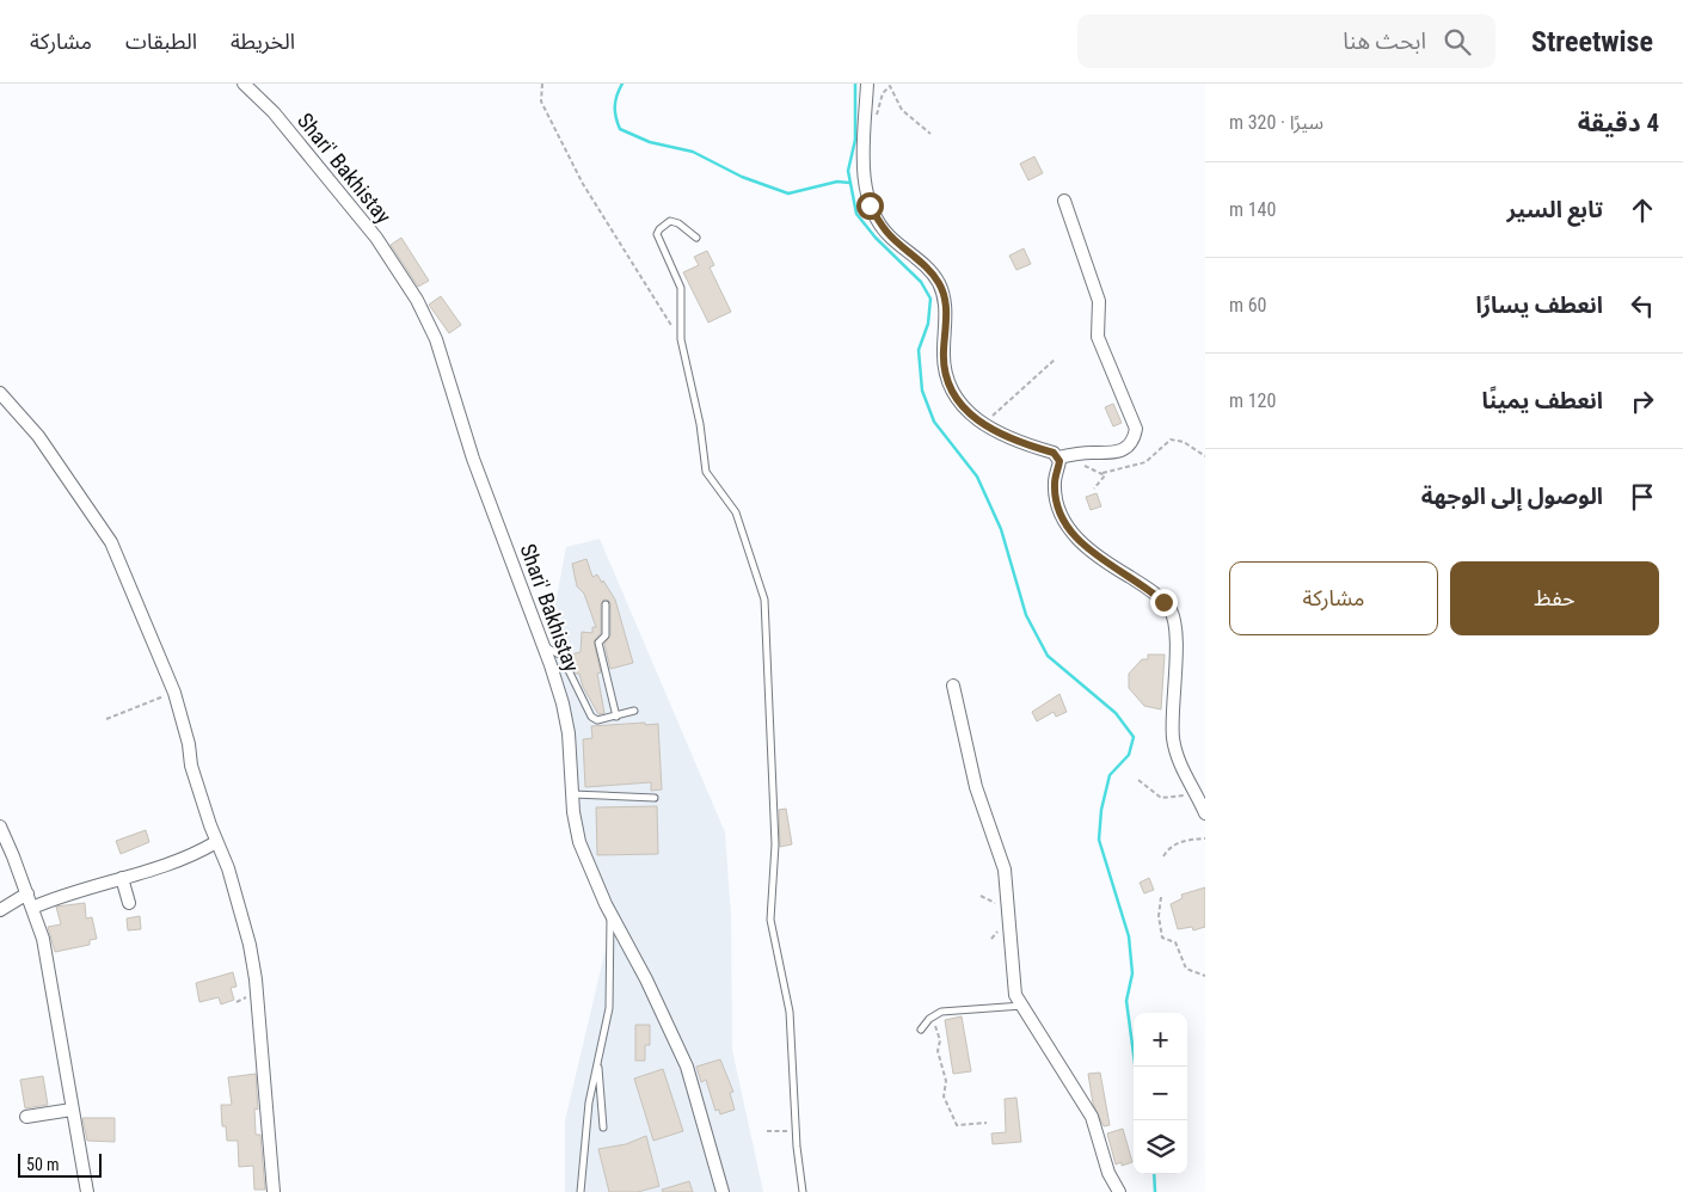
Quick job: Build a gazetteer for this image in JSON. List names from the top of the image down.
{
  "streets": {
    "street": ["Shari' Bakhistay"]
  },
  "scale_bar": "50 m",
  "page": {
    "header": "Streetwise",
    "search": "ابحث هنا",
    "nav": ["الخريطة", "الطبقات", "مشاركة"],
    "heading": ["4 دقيقة", "سيرًا · 320 m"],
    "list": [
      ["تابع السير", "140 m"],
      ["انعطف يسارًا", "60 m"],
      ["انعطف يمينًا", "120 m"],
      "الوصول إلى الوجهة"
    ],
    "buttons": ["حفظ", "مشاركة"],
    "map_buttons": ["+", "−"],
    "scale": "50 m"
  }
}
